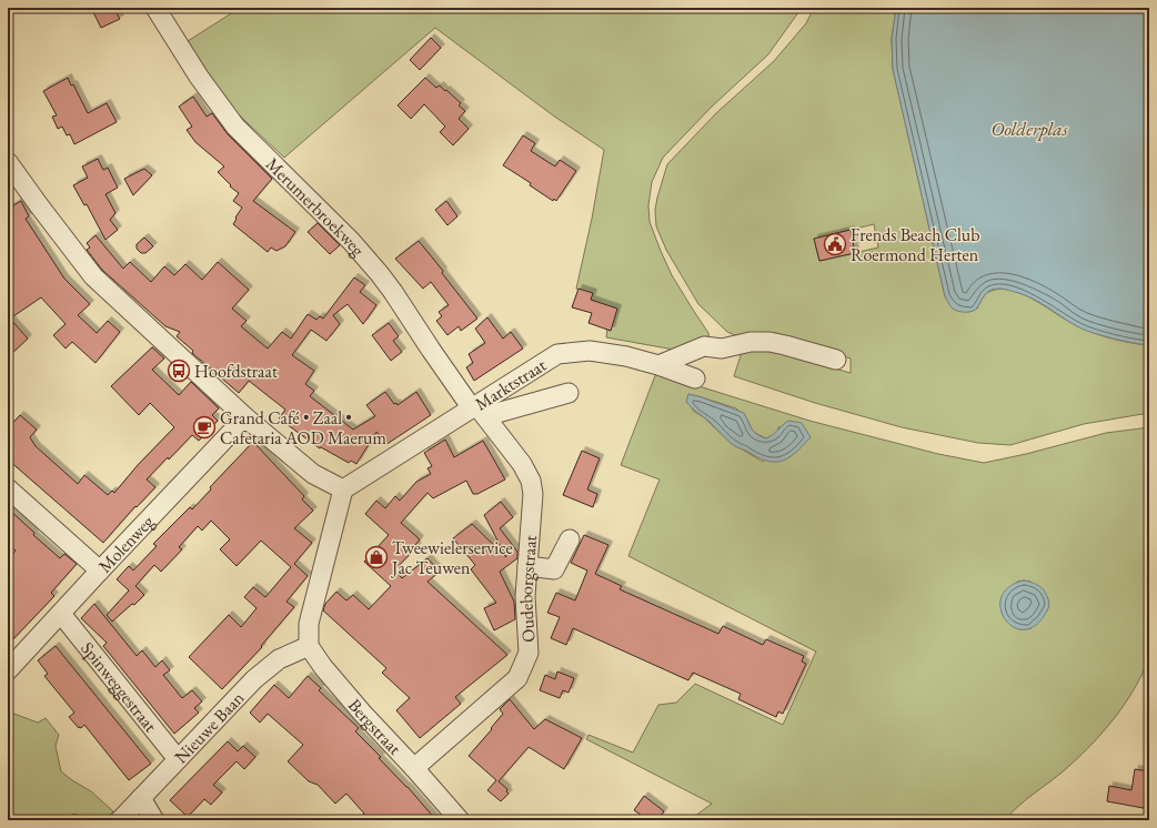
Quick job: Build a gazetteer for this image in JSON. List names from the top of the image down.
{
  "streets": {
    "street": [
      "Merumerbroekweg",
      "Marktstraat",
      "Molenweg",
      "Oudeborgstraat",
      "Spinweggestraat",
      "Bergstraat",
      "Nieuwe Baan"
    ]
  },
  "crossings": [
    ["Merumerbroekweg", "Marktstraat"],
    ["Merumerbroekweg", "Oudeborgstraat"],
    ["Marktstraat", "Oudeborgstraat"],
    ["Molenweg", "Spinweggestraat"],
    ["Oudeborgstraat", "Bergstraat"],
    ["Spinweggestraat", "Nieuwe Baan"],
    ["Bergstraat", "Nieuwe Baan"]
  ],
  "water": ["Oolderplas"],
  "places": {
    "public building": ["Frends Beach Club Roermond Herten"],
    "bus stop": ["Hoofdstraat"],
    "cafe": ["Grand Café • Zaal • Cafetaria AOD Maerum"],
    "shop": ["Tweewielerservice Jac Teuwen"]
  }
}
